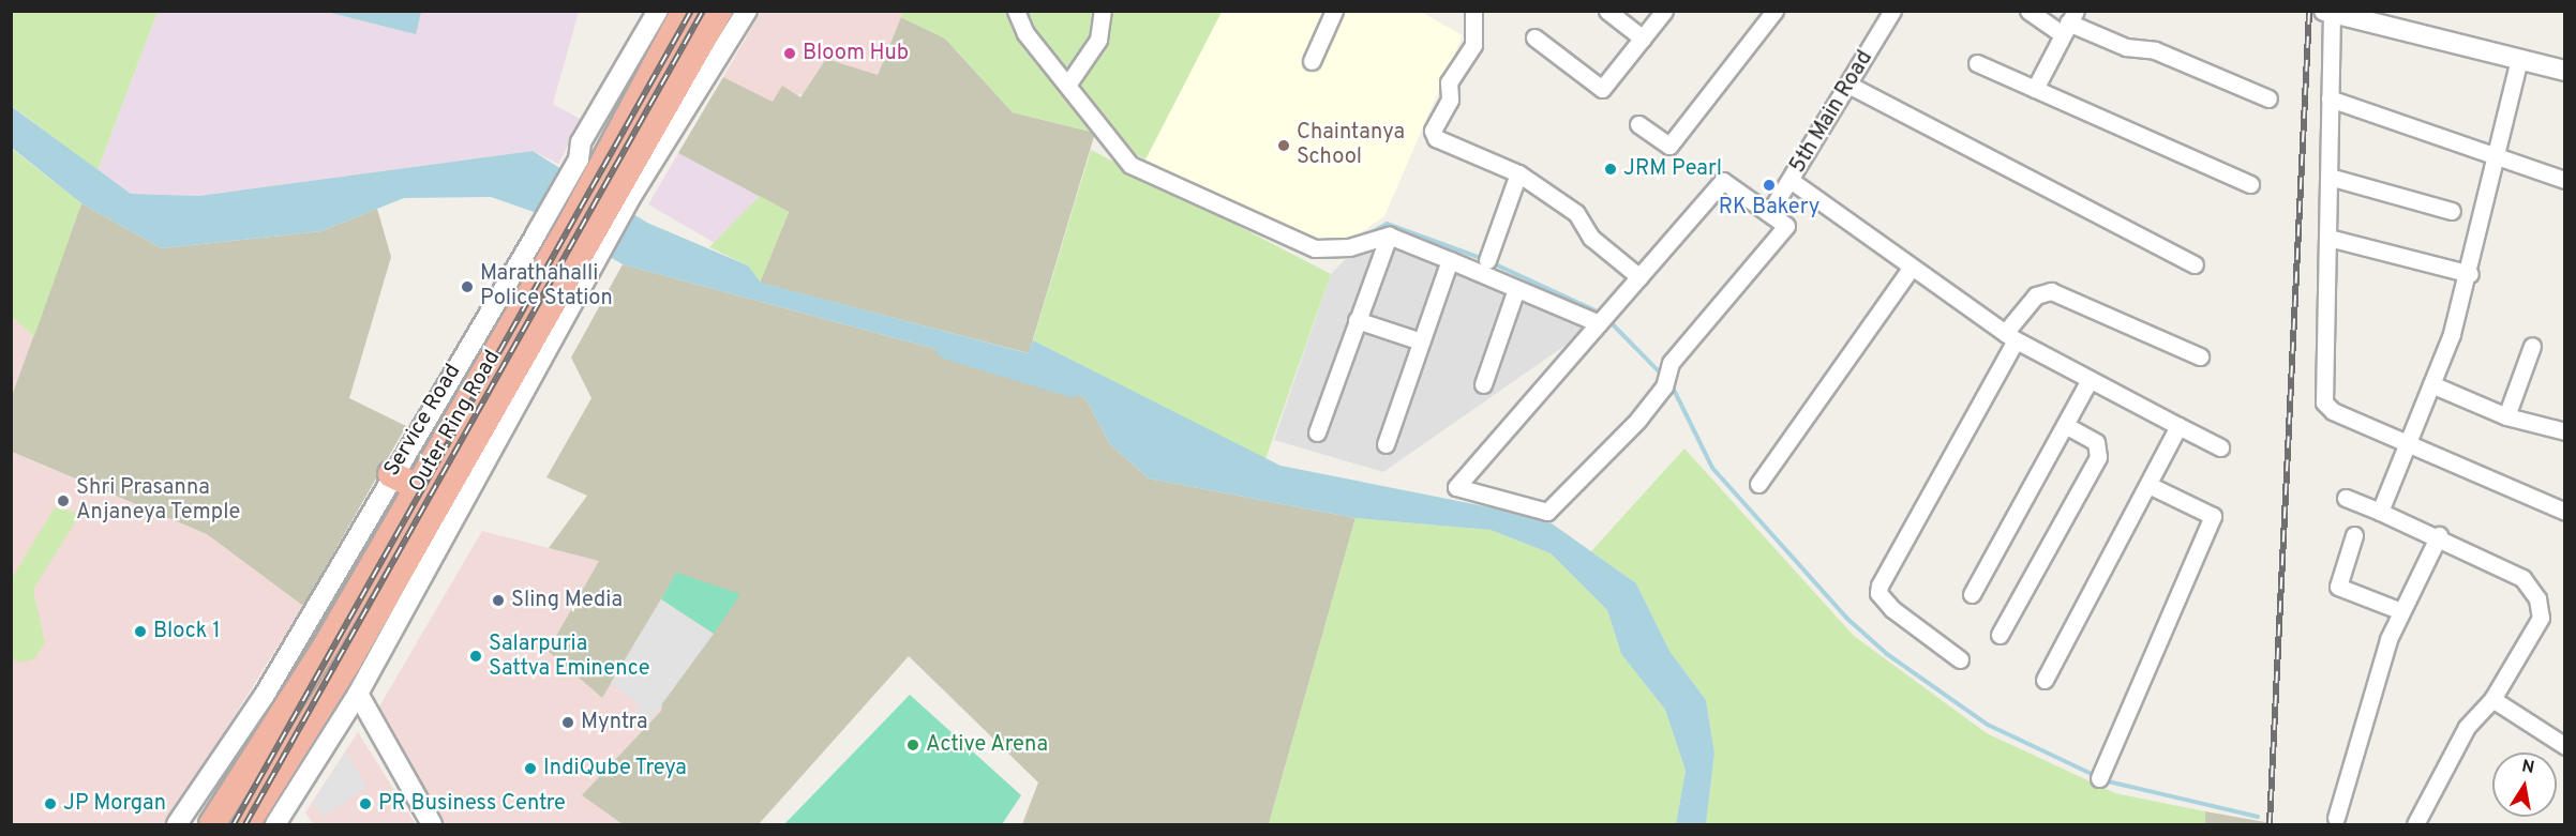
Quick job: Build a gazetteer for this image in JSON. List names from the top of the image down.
{
  "streets": {
    "highway": ["Outer Ring Road"],
    "street": ["5th Main Road", "Service Road"]
  },
  "crossings": [
    ["Service Road", "Outer Ring Road"]
  ],
  "places": [
    "Bloom Hub",
    "Chaintanya School",
    "JRM Pearl",
    "RK Bakery",
    "Marathahalli Police Station",
    "Shri Prasanna Anjaneya Temple",
    "Sling Media",
    "Block 1",
    "Salarpuria Sattva Eminence",
    "Myntra",
    "Active Arena",
    "IndiQube Treya",
    "JP Morgan",
    "PR Business Centre"
  ],
  "north": "top"
}
